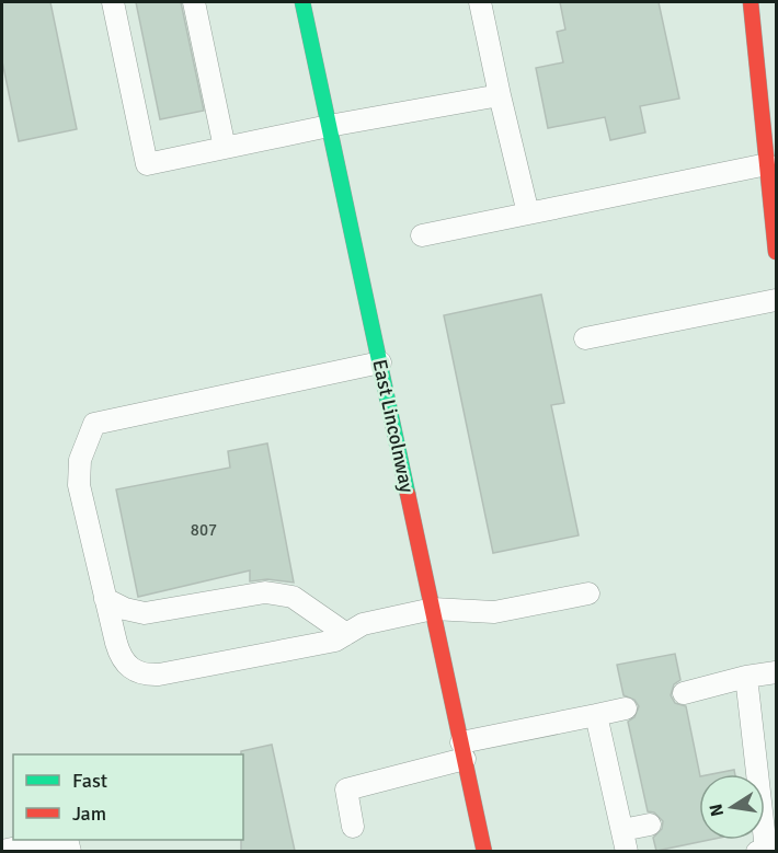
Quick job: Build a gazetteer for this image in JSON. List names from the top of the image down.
{
  "streets": {
    "main road": ["East Lincolnway"]
  },
  "house_numbers": ["807"],
  "legend": ["Fast", "Jam"],
  "north": "left"
}
